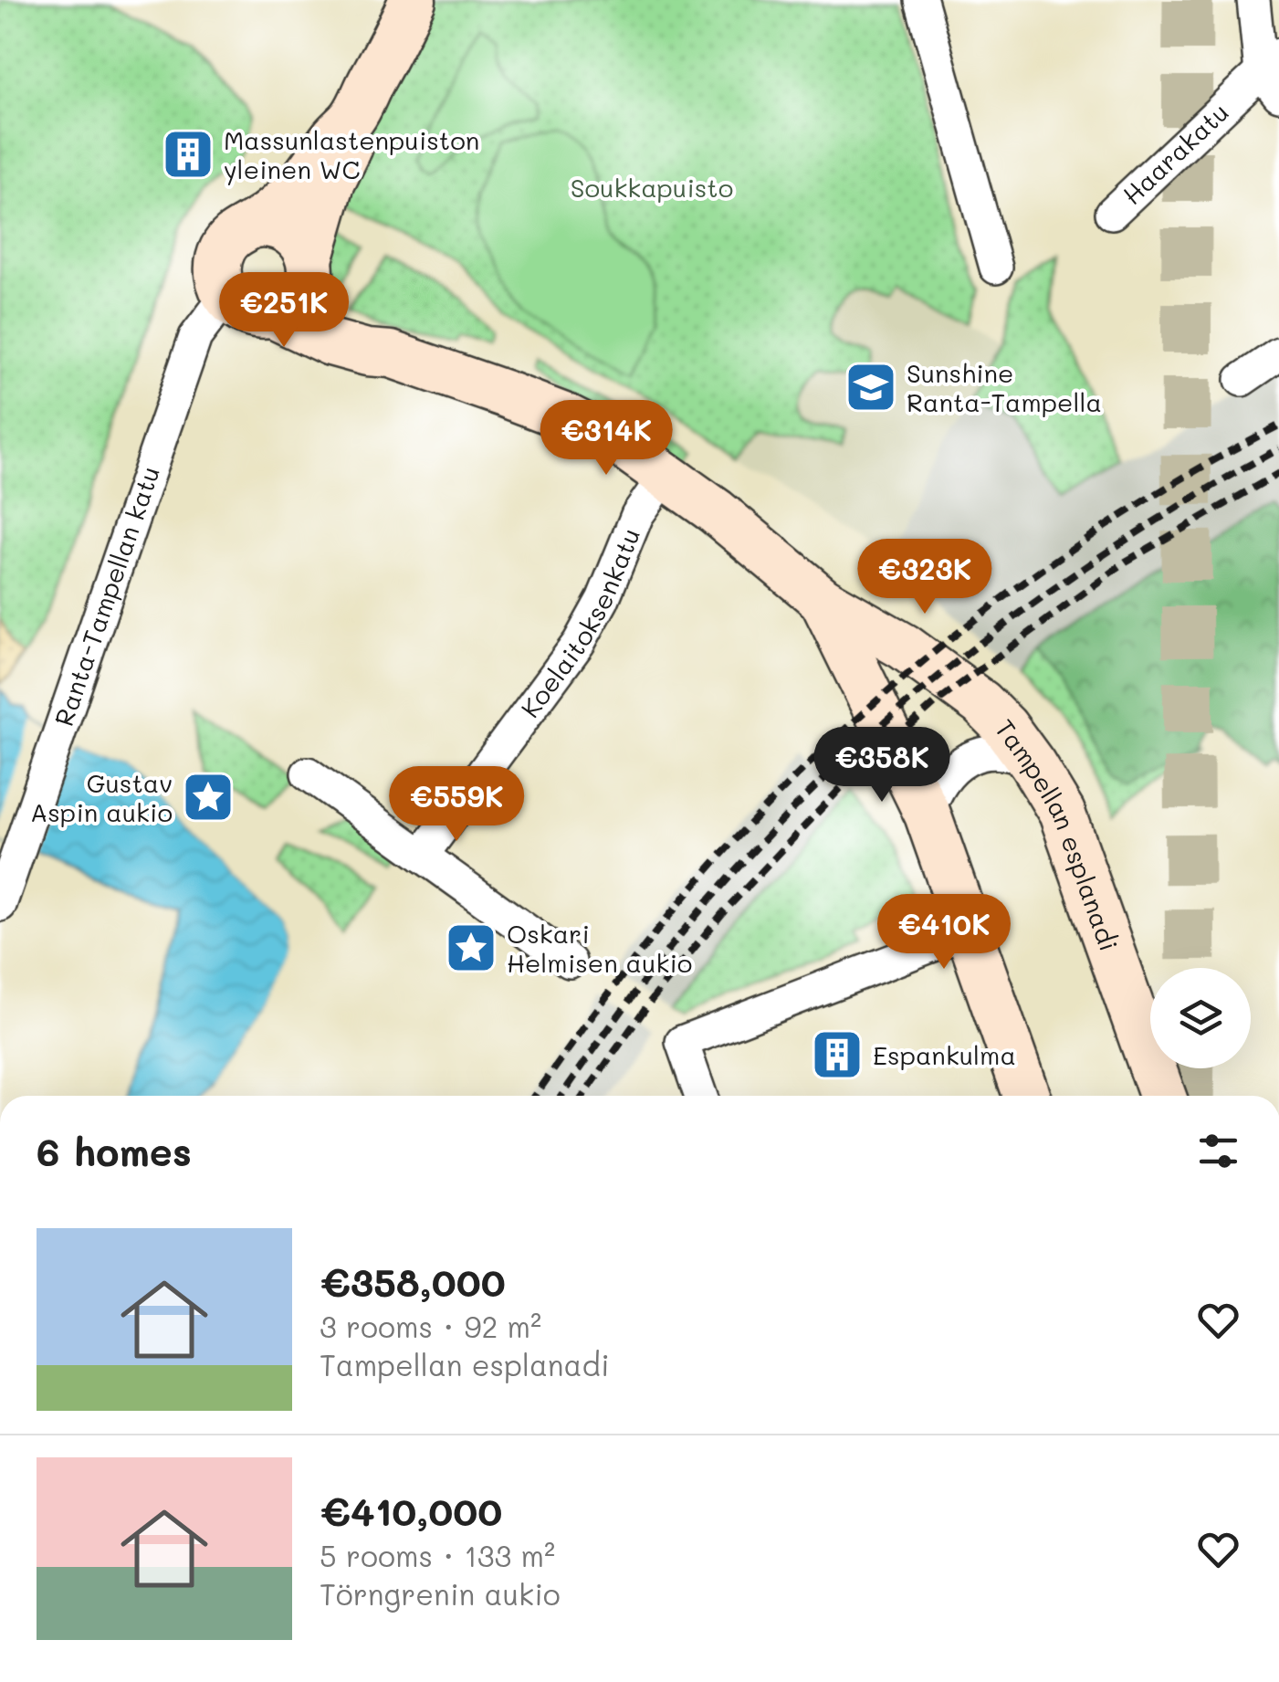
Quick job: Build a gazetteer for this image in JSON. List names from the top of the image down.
{
  "streets": {
    "street": [
      "Haarakatu",
      "Ranta-Tampellan katu",
      "Koelaitoksenkatu",
      "Tampellan esplanadi"
    ]
  },
  "crossings": [
    ["Ranta-Tampellan katu", "Tampellan esplanadi"],
    ["Koelaitoksenkatu", "Tampellan esplanadi"]
  ],
  "parks": ["Soukkapuisto"],
  "places": {
    "building": ["Massunlastenpuiston yleinen WC", "Espankulma"],
    "school or university": ["Sunshine Ranta-Tampella"],
    "place": ["Gustav Aspin aukio", "Oskari Helmisen aukio"]
  },
  "page": {
    "price": [
      "€251K",
      "€314K",
      "€323K",
      "€358K",
      "€559K",
      "€410K"
    ],
    "heading": "6 homes",
    "list": [
      {
        "name": "€358,000",
        "note": "3 rooms · 92 m² · Tampellan esplanadi"
      },
      {
        "name": "€410,000",
        "note": "5 rooms · 133 m² · Törngrenin aukio"
      }
    ]
  }
}
